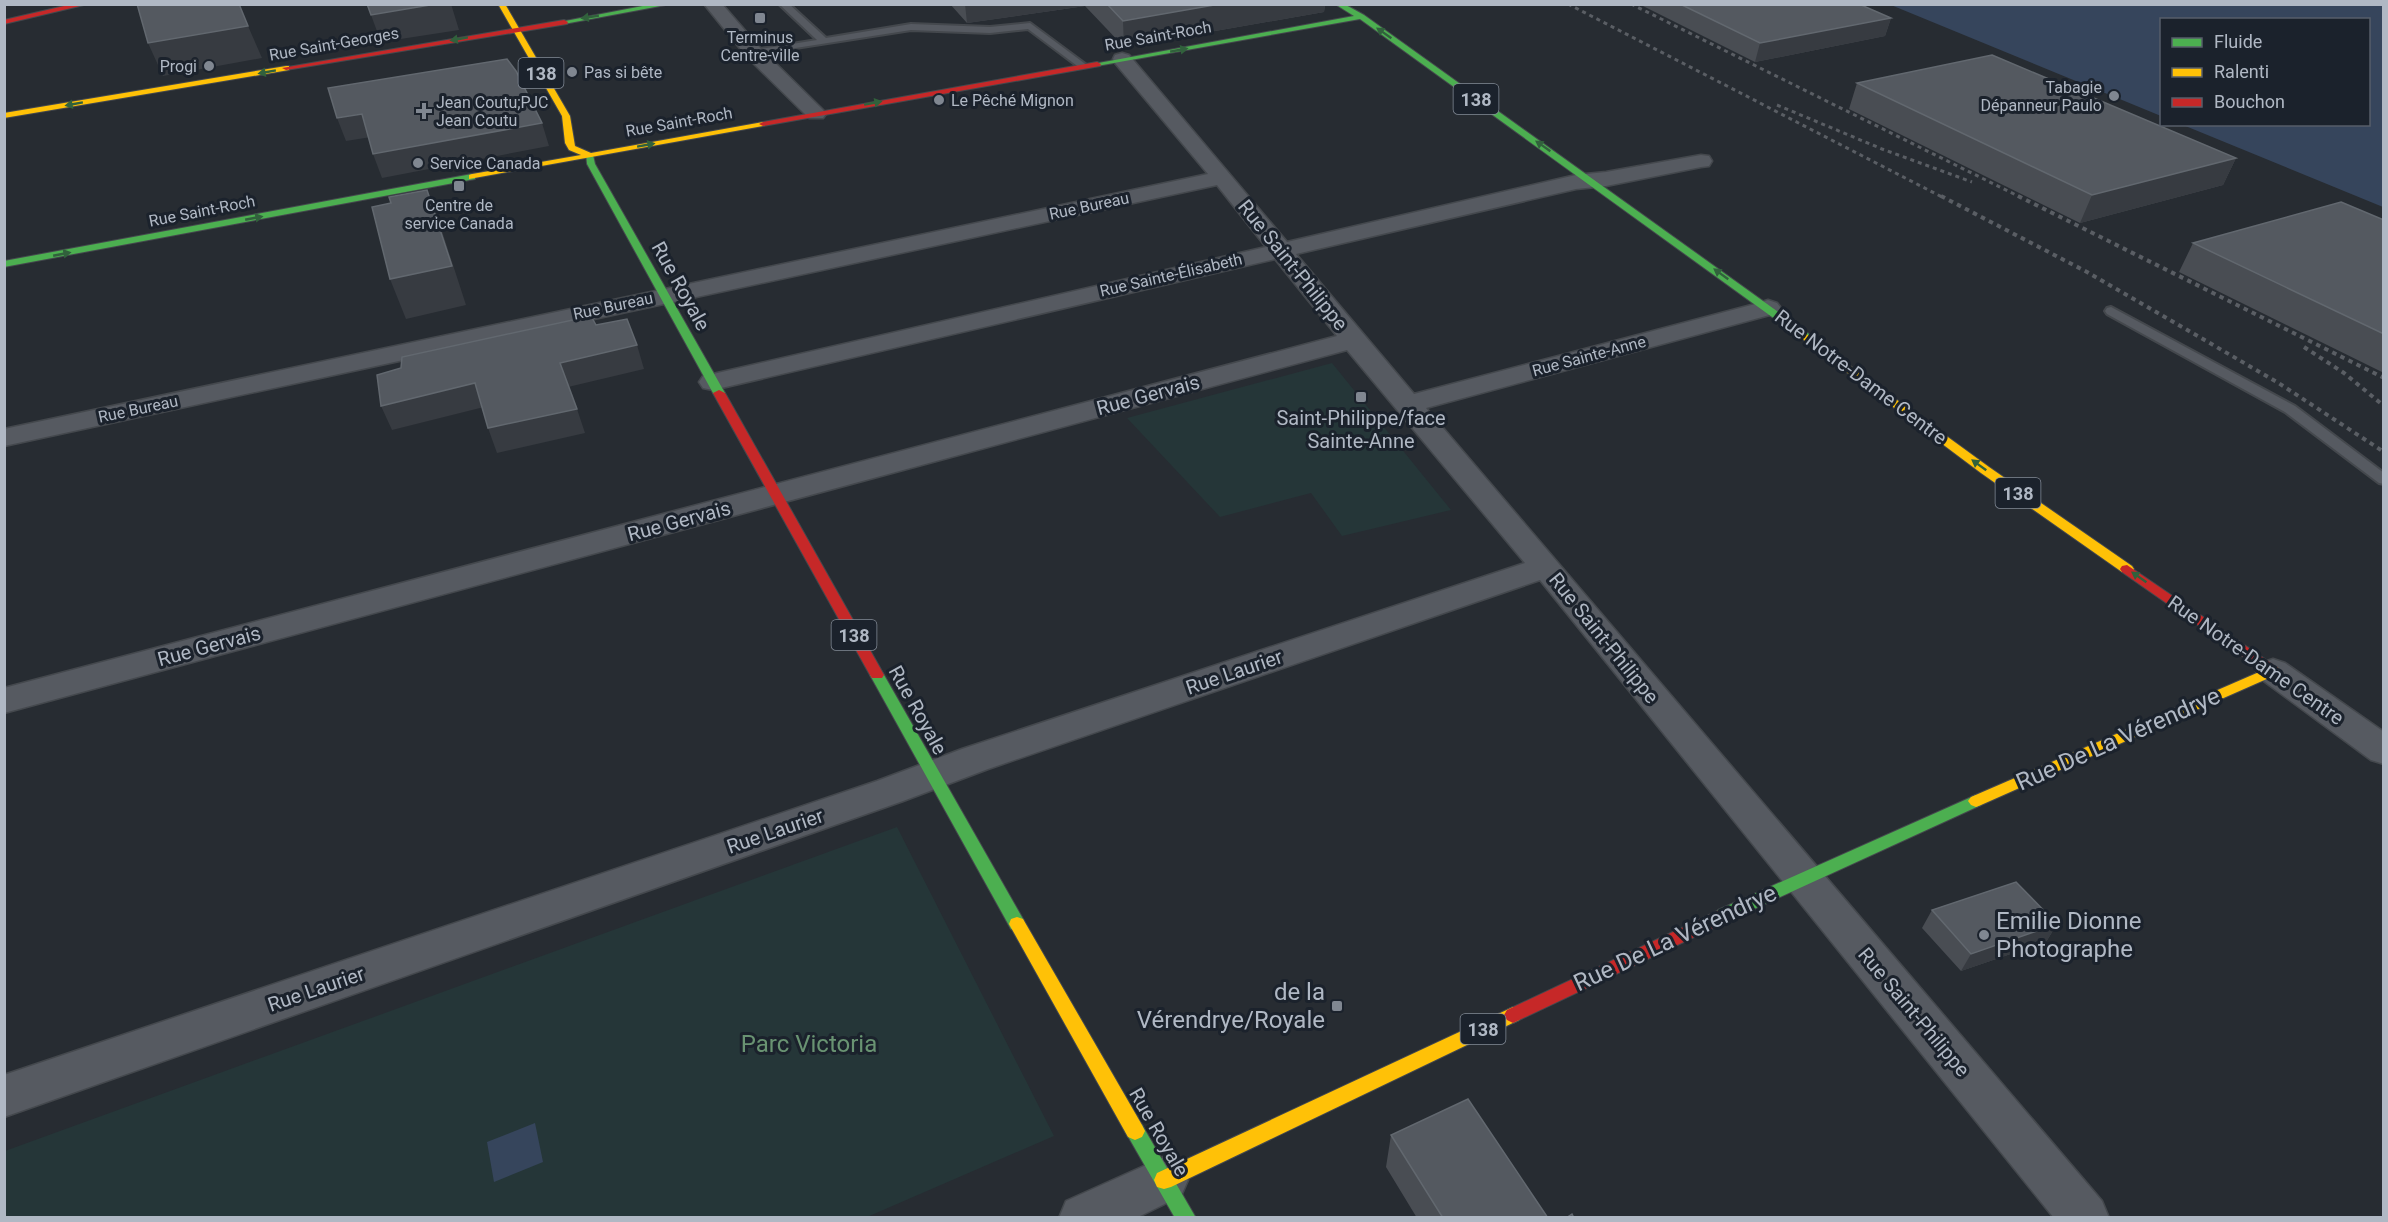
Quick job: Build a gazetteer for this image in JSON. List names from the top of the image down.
{
  "streets": {
    "main road": [
      "Rue Saint-Roch",
      "Rue Saint-Georges",
      "138",
      "Rue Royale",
      "Rue Notre-Dame Centre",
      "Rue De La Vérendrye"
    ],
    "street": [
      "Rue Bureau",
      "Rue Saint-Philippe",
      "Rue Sainte-Élisabeth",
      "Rue Sainte-Anne",
      "Rue Gervais",
      "Rue Laurier"
    ]
  },
  "crossings": [
    ["Rue Saint-Roch", "Rue Saint-Philippe"],
    ["Rue Saint-Roch", "Rue Royale"],
    ["Rue Saint-Roch", "Rue Notre-Dame Centre"],
    ["Rue Saint-Georges", "Rue Royale"],
    ["Rue Bureau", "Rue Saint-Philippe"],
    ["Rue Bureau", "Rue Royale"],
    ["Rue Saint-Philippe", "Rue Sainte-Élisabeth"],
    ["Rue Saint-Philippe", "Rue Sainte-Anne"],
    ["Rue Saint-Philippe", "Rue Gervais"],
    ["Rue Saint-Philippe", "Rue Laurier"],
    ["Rue Saint-Philippe", "Rue De La Vérendrye"],
    ["Rue Sainte-Élisabeth", "Rue Royale"],
    ["Rue Sainte-Élisabeth", "Rue Notre-Dame Centre"],
    ["Rue Royale", "Rue Gervais"],
    ["Rue Royale", "Rue Laurier"],
    ["Rue Royale", "Rue De La Vérendrye"],
    ["Rue Sainte-Anne", "Rue Notre-Dame Centre"],
    ["Rue Notre-Dame Centre", "Rue De La Vérendrye"]
  ],
  "one_way": ["Rue Saint-Roch", "Rue Saint-Georges", "Rue Notre-Dame Centre"],
  "parks": ["Parc Victoria"],
  "places": {
    "transit": [
      "Terminus Centre-ville",
      "Centre de service Canada",
      "Saint-Philippe/face Sainte-Anne",
      "de la Vérendrye/Royale"
    ],
    "other": [
      "Progi",
      "Pas si bête",
      "Tabagie Dépanneur Paulo",
      "Le Pêché Mignon",
      "Service Canada",
      "Emilie Dionne Photographe"
    ],
    "health": ["Jean Coutu;PJC Jean Coutu"]
  },
  "legend": ["Fluide", "Ralenti", "Bouchon"]
}
